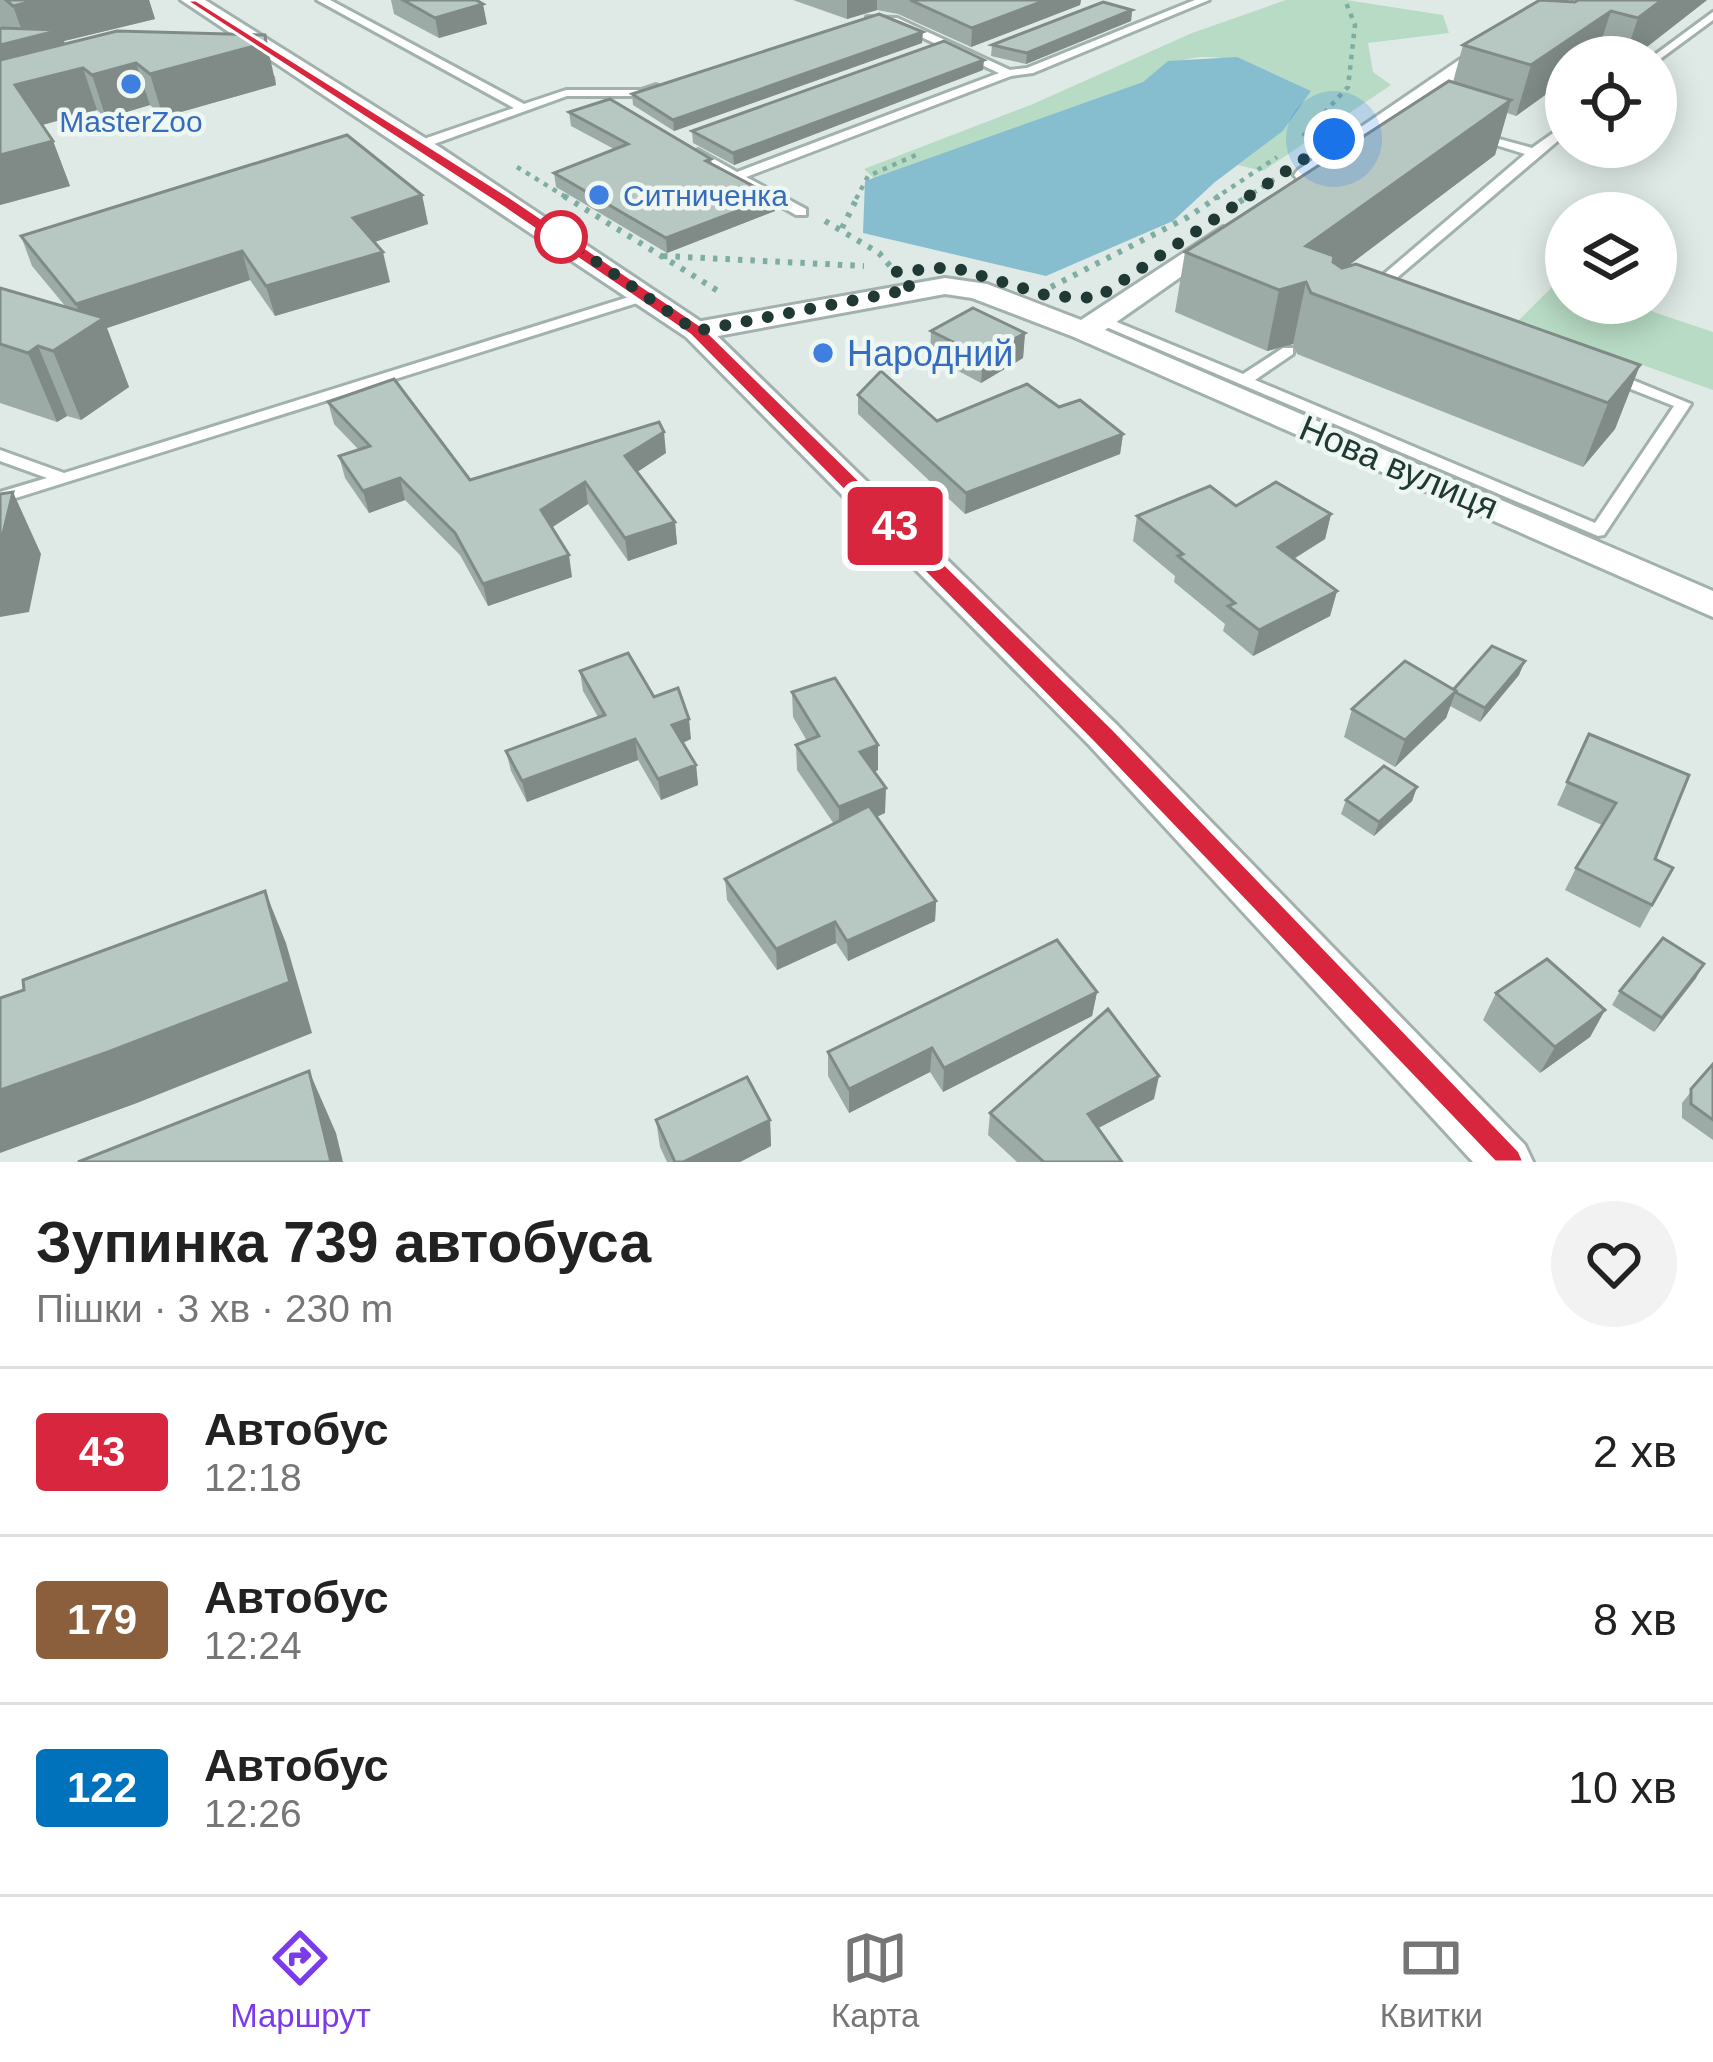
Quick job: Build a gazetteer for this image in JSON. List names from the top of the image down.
{
  "streets": {
    "street": ["Нова вулиця"]
  },
  "places": ["MasterZoo", "Ситниченка", "Народний"],
  "lines": ["bus line 43"],
  "page": {
    "on_map": "43",
    "heading": ["Зупинка 739 автобуса", "Пішки · 3 хв · 230 m"],
    "list": [
      {
        "mark": "43",
        "name": "Автобус",
        "note": "12:18",
        "value": "2 хв"
      },
      {
        "mark": "179",
        "name": "Автобус",
        "note": "12:24",
        "value": "8 хв"
      },
      {
        "mark": "122",
        "name": "Автобус",
        "note": "12:26",
        "value": "10 хв"
      }
    ],
    "tabs": ["Маршрут", "Карта", "Квитки"]
  }
}
